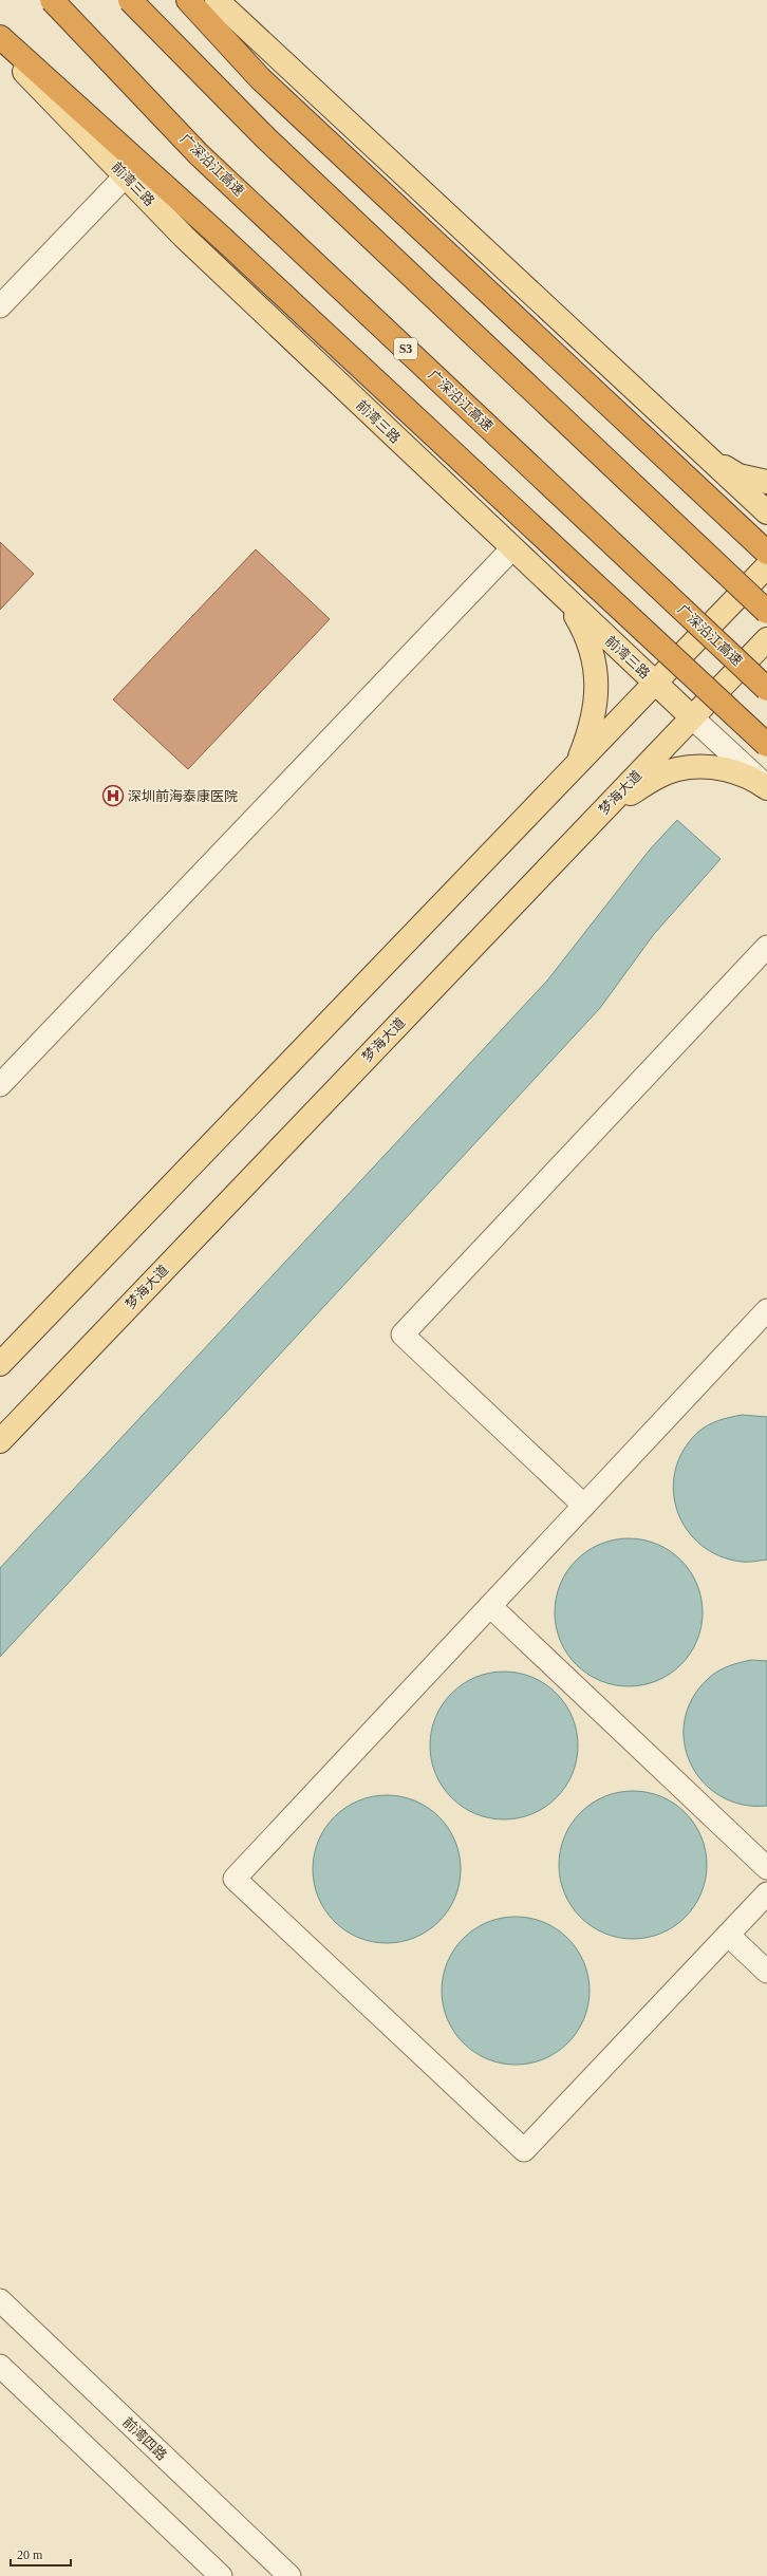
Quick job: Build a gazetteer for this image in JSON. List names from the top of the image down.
{
  "streets": {
    "highway": ["广深沿江高速", "S3"],
    "main road": ["前湾三路", "梦海大道"],
    "street": ["前湾四路"]
  },
  "crossings": [
    ["前湾三路", "梦海大道"]
  ],
  "places": {
    "hospital": ["深圳前海泰康医院"]
  },
  "scale_bar": "20 m"
}
